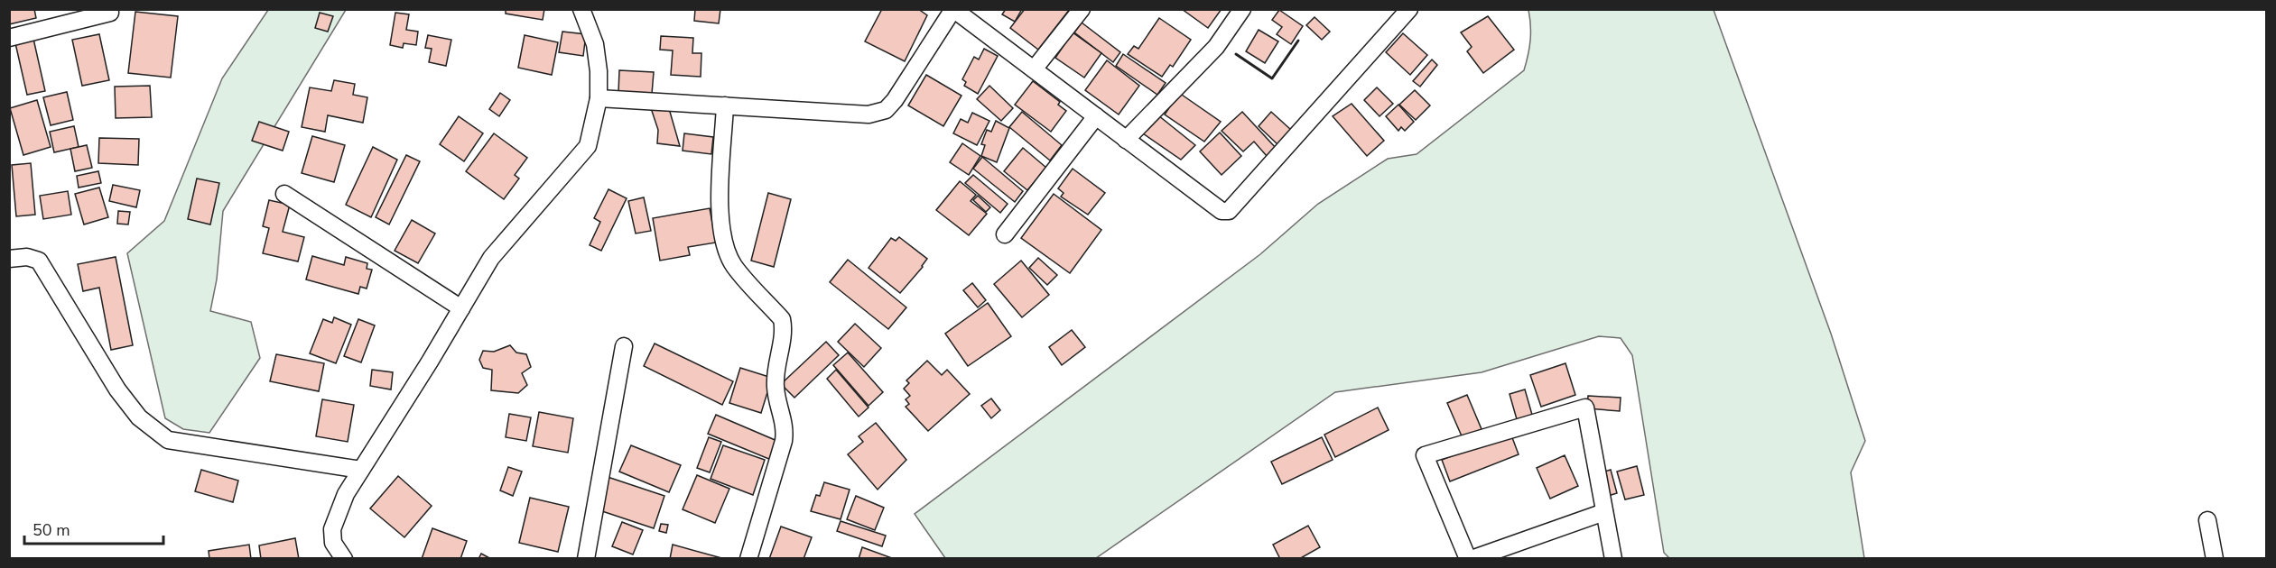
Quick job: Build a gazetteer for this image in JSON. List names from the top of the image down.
{
  "scale_bar": "50 m"
}
